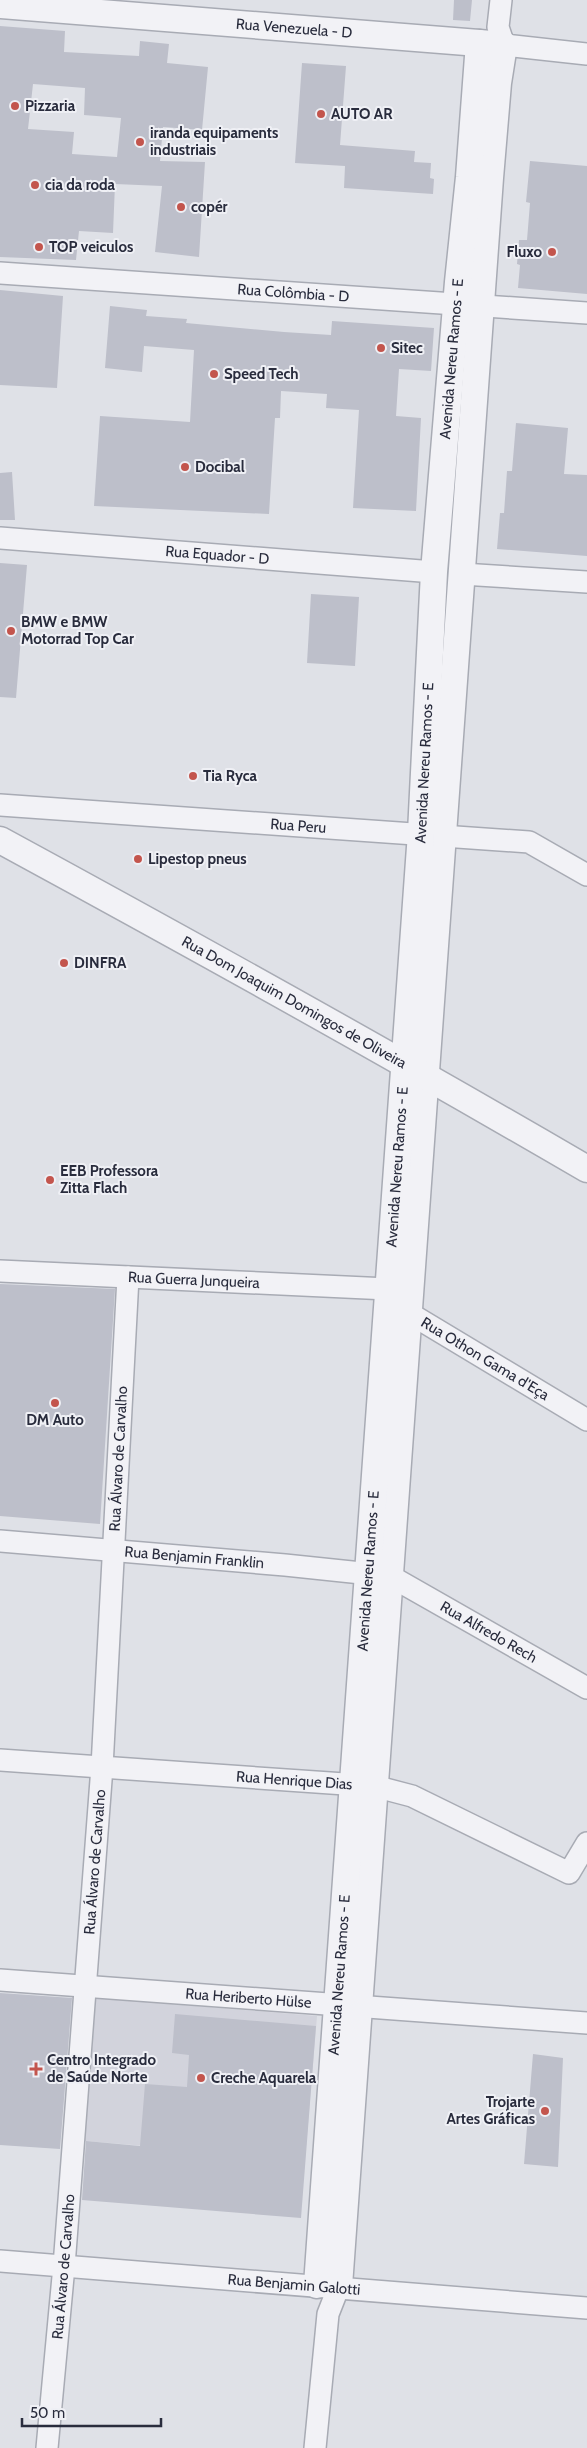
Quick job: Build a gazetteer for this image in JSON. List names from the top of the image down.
{
  "streets": {
    "street": [
      "Rua Venezuela - D",
      "Rua Colômbia - D",
      "Avenida Nereu Ramos - E",
      "Rua Equador - D",
      "Rua Peru",
      "Rua Dom Joaquim Domingos de Oliveira",
      "Rua Guerra Junqueira",
      "Rua Othon Gama d'Eça",
      "Rua Álvaro de Carvalho",
      "Rua Benjamin Franklin",
      "Rua Alfredo Rech",
      "Rua Henrique Dias",
      "Rua Heriberto Hülse",
      "Rua Benjamin Galotti"
    ]
  },
  "crossings": [
    ["Rua Venezuela - D", "Avenida Nereu Ramos - E"],
    ["Rua Colômbia - D", "Avenida Nereu Ramos - E"],
    ["Avenida Nereu Ramos - E", "Rua Equador - D"],
    ["Avenida Nereu Ramos - E", "Rua Peru"],
    ["Avenida Nereu Ramos - E", "Rua Dom Joaquim Domingos de Oliveira"],
    ["Avenida Nereu Ramos - E", "Rua Guerra Junqueira"],
    ["Avenida Nereu Ramos - E", "Rua Othon Gama d'Eça"],
    ["Avenida Nereu Ramos - E", "Rua Benjamin Franklin"],
    ["Avenida Nereu Ramos - E", "Rua Alfredo Rech"],
    ["Avenida Nereu Ramos - E", "Rua Henrique Dias"],
    ["Avenida Nereu Ramos - E", "Rua Heriberto Hülse"],
    ["Avenida Nereu Ramos - E", "Rua Benjamin Galotti"],
    ["Rua Guerra Junqueira", "Rua Othon Gama d'Eça"],
    ["Rua Guerra Junqueira", "Rua Álvaro de Carvalho"],
    ["Rua Álvaro de Carvalho", "Rua Benjamin Franklin"],
    ["Rua Álvaro de Carvalho", "Rua Henrique Dias"],
    ["Rua Álvaro de Carvalho", "Rua Heriberto Hülse"],
    ["Rua Álvaro de Carvalho", "Rua Benjamin Galotti"],
    ["Rua Benjamin Franklin", "Rua Alfredo Rech"]
  ],
  "places": {
    "other": [
      "Pizzaria",
      "AUTO AR",
      "iranda equipaments industriais",
      "cia da roda",
      "copér",
      "TOP veiculos",
      "Fluxo",
      "Sitec",
      "Speed Tech",
      "Docibal",
      "BMW e BMW Motorrad Top Car",
      "Tia Ryca",
      "Lipestop pneus",
      "DINFRA",
      "EEB Professora Zitta Flach",
      "DM Auto",
      "Creche Aquarela",
      "Trojarte Artes Gráficas"
    ],
    "health": ["Centro Integrado de Saúde Norte"]
  },
  "scale_bar": "50 m"
}
